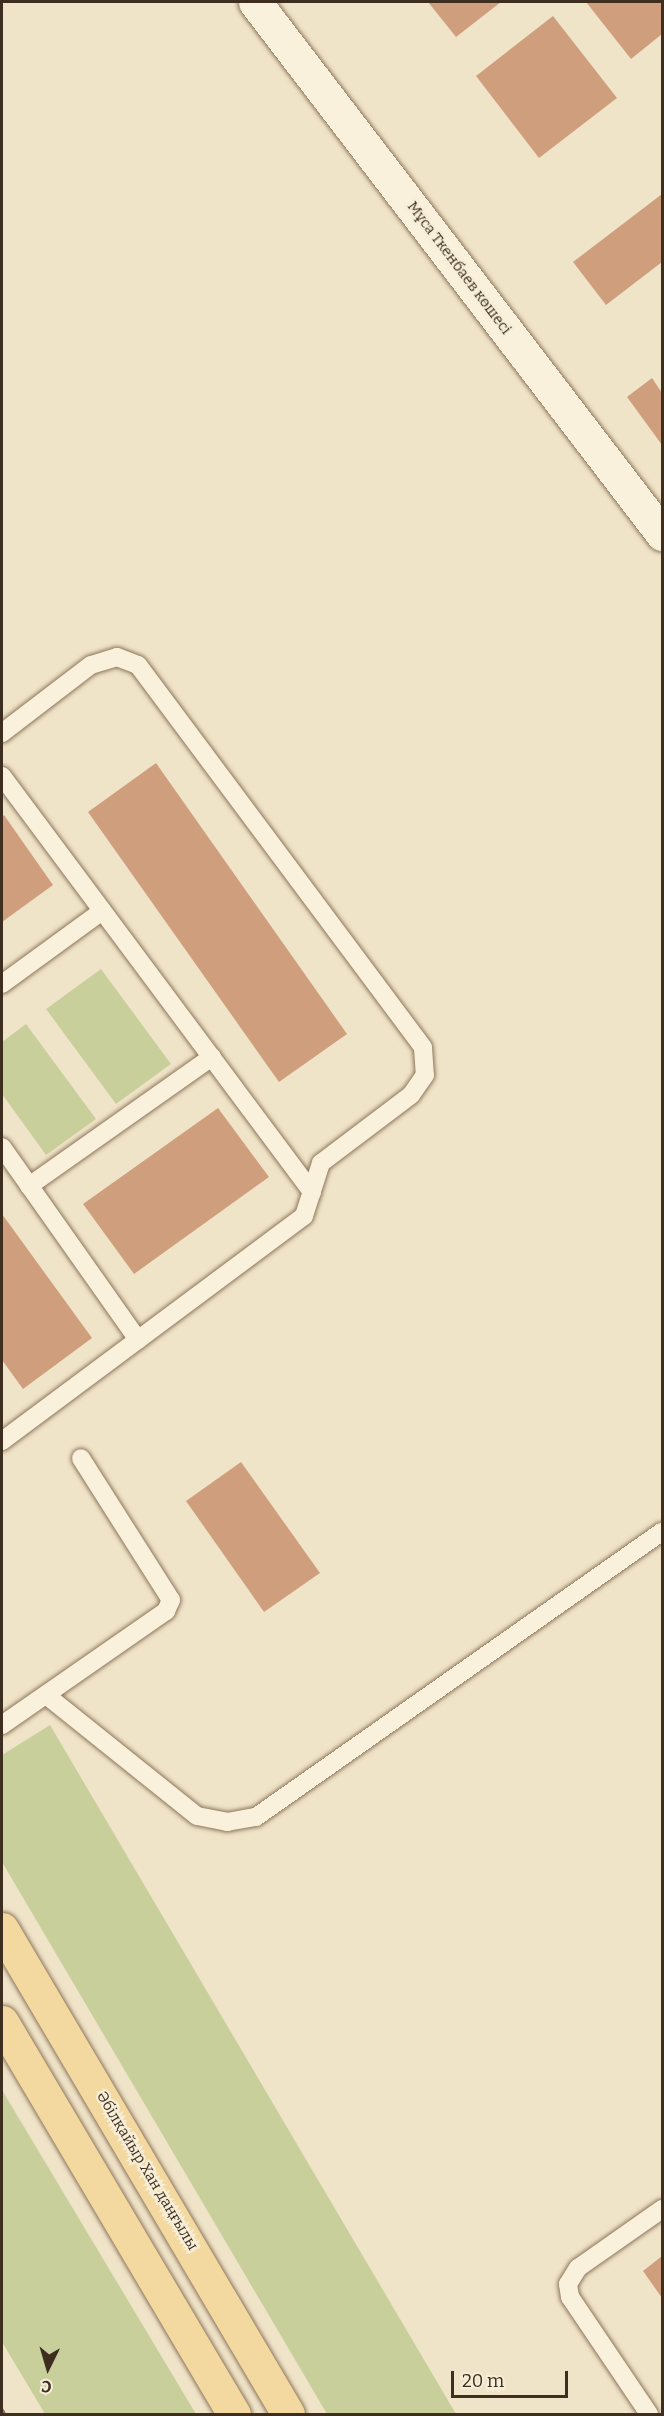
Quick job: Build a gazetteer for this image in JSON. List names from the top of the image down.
{
  "streets": {
    "main road": ["Әбілқайыр Хан даңғылы"],
    "street": ["Мұса Ткенбаев көшесі"]
  },
  "scale_bar": "20 m",
  "north": "bottom"
}
